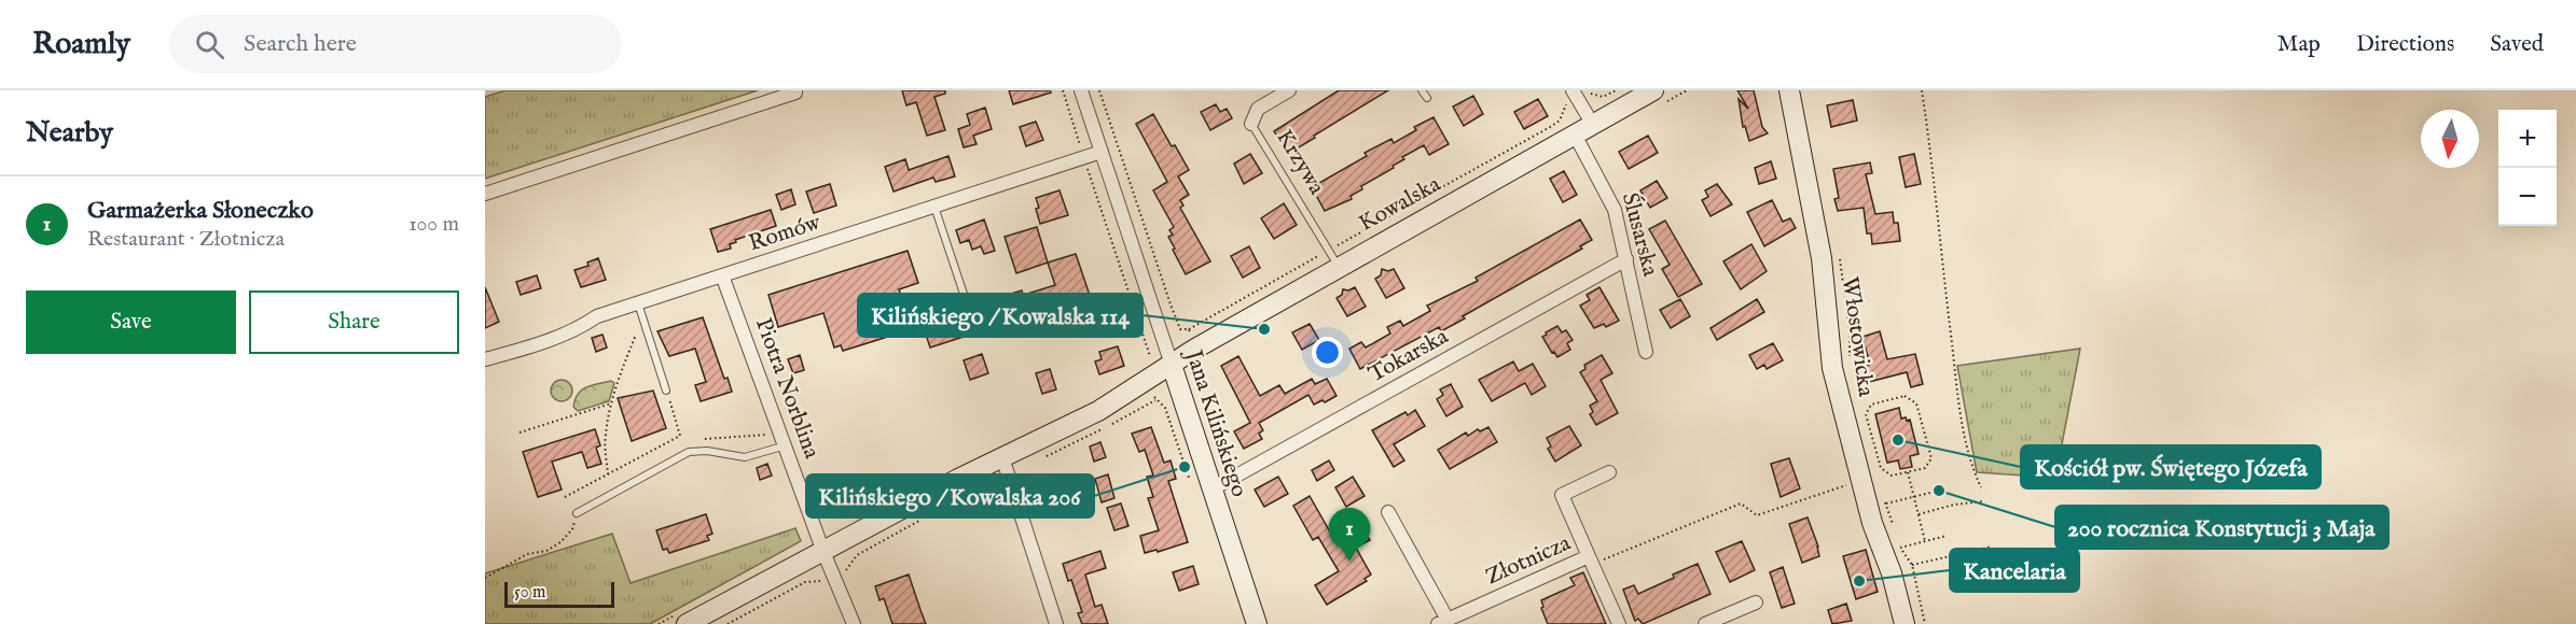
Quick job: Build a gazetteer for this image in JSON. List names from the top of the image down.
{
  "streets": {
    "street": [
      "Krzywa",
      "Kowalska",
      "Romów",
      "Ślusarska",
      "Włostowicka",
      "Tokarska",
      "Piotra Norblina",
      "Jana Kilińskiego",
      "Złotnicza"
    ]
  },
  "crossings": [
    ["Krzywa", "Kowalska"],
    ["Kowalska", "Ślusarska"],
    ["Kowalska", "Piotra Norblina"],
    ["Kowalska", "Jana Kilińskiego"],
    ["Romów", "Piotra Norblina"],
    ["Romów", "Jana Kilińskiego"],
    ["Ślusarska", "Tokarska"],
    ["Tokarska", "Jana Kilińskiego"]
  ],
  "places": [
    "Kilińskiego / Kowalska 114",
    "Kościół pw. Świętego Józefa",
    "Kilińskiego / Kowalska 206",
    "200 rocznica Konstytucji 3 Maja",
    "Kancelaria"
  ],
  "scale_bar": "50 m",
  "north": "bottom",
  "page": {
    "header": "Roamly",
    "search": "Search here",
    "nav": ["Map", "Directions", "Saved"],
    "heading": "Nearby",
    "map_buttons": ["+", "−"],
    "list": [
      {
        "mark": "1",
        "name": "Garmażerka Słoneczko",
        "note": "Restaurant · Złotnicza",
        "value": "100 m"
      }
    ],
    "buttons": ["Save", "Share"],
    "pins": "1",
    "scale": "50 m"
  }
}
